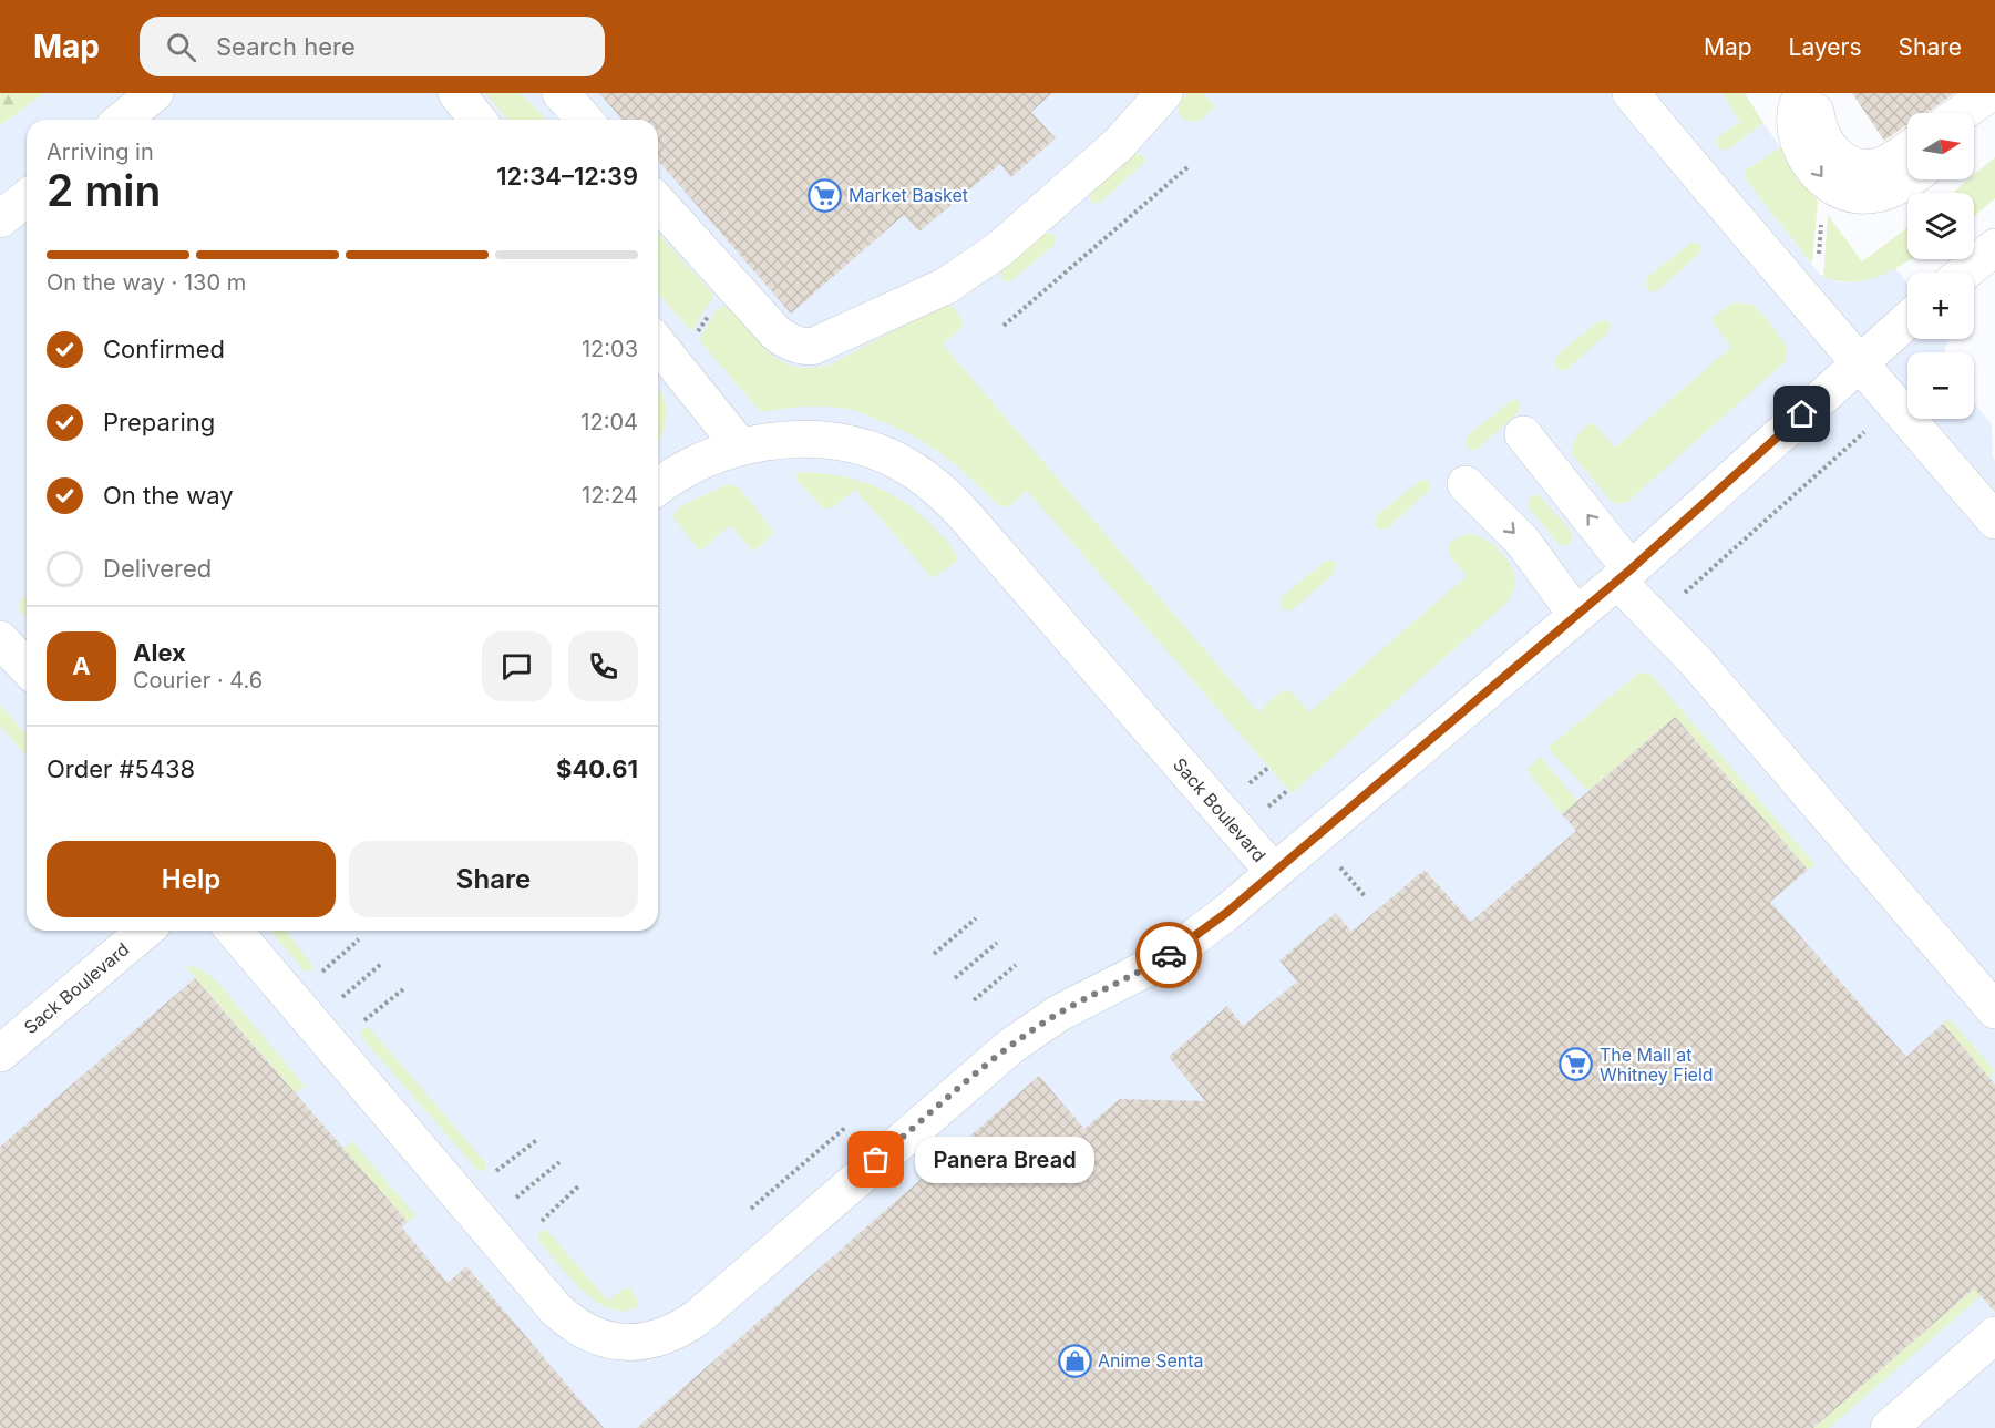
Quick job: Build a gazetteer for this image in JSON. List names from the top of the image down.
{
  "streets": {
    "lane": ["Sack Boulevard"]
  },
  "places": {
    "supermarket": ["Market Basket", "The Mall at Whitney Field"],
    "other": ["Panera Bread"],
    "shop": ["Anime Senta"]
  },
  "north": "right",
  "page": {
    "header": "Map",
    "search": "Search here",
    "nav": ["Map", "Layers", "Share"],
    "map_buttons": ["+", "−"],
    "heading": ["2 min", "Arriving in", "12:34–12:39"],
    "panel": [
      "Alex",
      "Courier · 4.6",
      "Order #5438",
      "$40.61"
    ],
    "bar": "On the way · 130 m",
    "list": [
      ["Confirmed", "12:03"],
      ["Preparing", "12:04"],
      ["On the way", "12:24"],
      "Delivered"
    ],
    "round": "A",
    "buttons": ["Help", "Share"],
    "bubble": "Panera Bread"
  }
}
